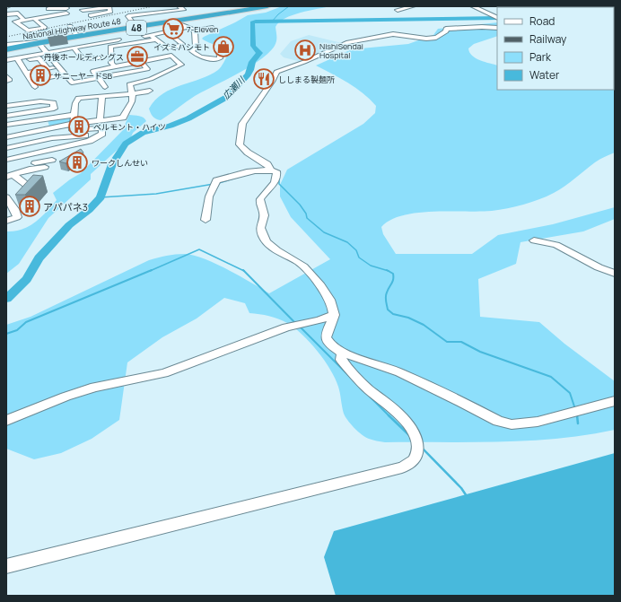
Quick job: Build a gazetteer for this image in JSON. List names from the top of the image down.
{
  "streets": {
    "highway": ["48", "National Highway Route 48"]
  },
  "water": ["広瀬川"],
  "places": {
    "supermarket": ["7-Eleven"],
    "shop": ["イズミハシモト"],
    "hospital": ["NishiSendai Hospital"],
    "office": ["丹後ホールディングス"],
    "building": [
      "サニーヤードSB",
      "ベルモント・ハイツ",
      "ワークしんせい",
      "アパパネ3"
    ],
    "restaurant": ["ししまる製麺所"]
  },
  "legend": [
    "Road",
    "Railway",
    "Park",
    "Water"
  ]
}
